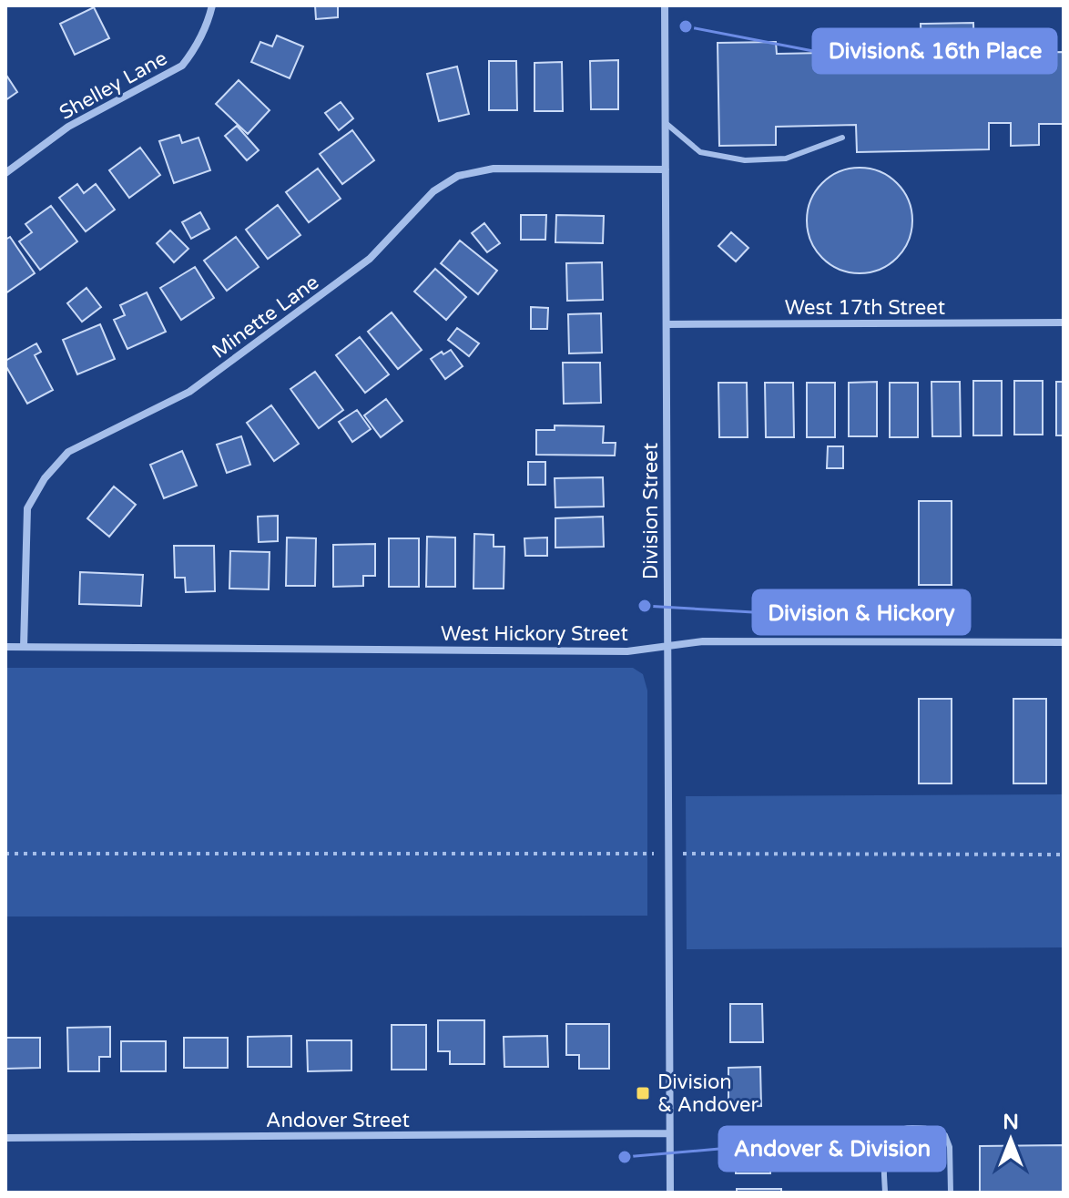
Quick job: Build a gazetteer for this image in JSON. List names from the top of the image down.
{
  "streets": {
    "street": [
      "Shelley Lane",
      "West 17th Street",
      "Minette Lane",
      "Division Street",
      "West Hickory Street",
      "Andover Street"
    ]
  },
  "crossings": [
    ["West 17th Street", "Division Street"],
    ["Minette Lane", "Division Street"],
    ["Minette Lane", "West Hickory Street"],
    ["Division Street", "West Hickory Street"],
    ["Division Street", "Andover Street"]
  ],
  "places": {
    "other": ["Division& 16th Place", "Division & Hickory", "Andover & Division"],
    "transit": ["Division & Andover"]
  },
  "north": "top"
}
